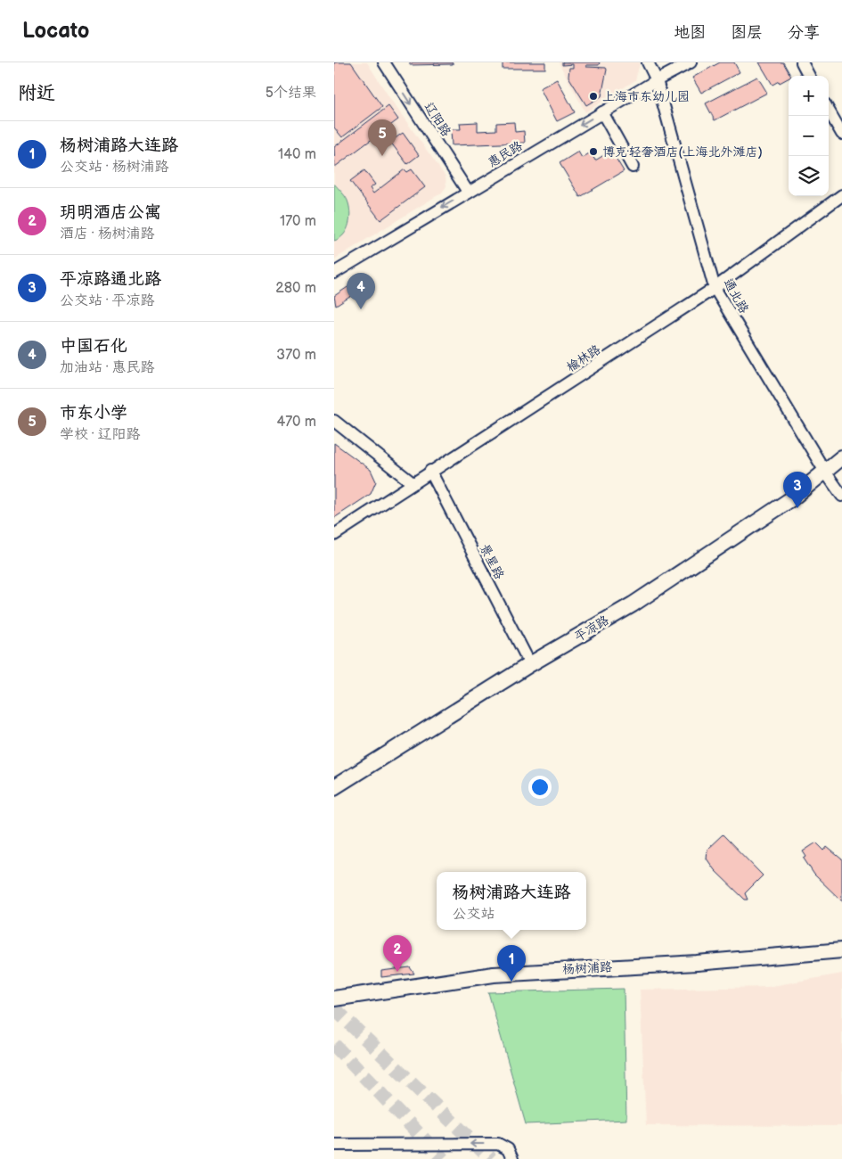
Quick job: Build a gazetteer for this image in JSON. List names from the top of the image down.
{
  "streets": {
    "main road": ["平凉路", "杨树浦路"],
    "street": [
      "辽阳路",
      "惠民路",
      "通北路",
      "榆林路",
      "景星路"
    ]
  },
  "crossings": [
    ["辽阳路", "惠民路"],
    ["惠民路", "通北路"],
    ["通北路", "榆林路"],
    ["通北路", "平凉路"],
    ["榆林路", "景星路"],
    ["景星路", "平凉路"]
  ],
  "one_way": ["辽阳路", "惠民路"],
  "places": ["上海市东幼儿园", "博克·轻奢酒店(上海北外滩店)"],
  "page": {
    "header": "Locato",
    "nav": ["地图", "图层", "分享"],
    "heading": ["附近", "5个结果"],
    "map_buttons": ["+", "−"],
    "pins": [
      "5",
      "4",
      "3",
      "2",
      "1"
    ],
    "list": [
      {
        "mark": "1",
        "name": "杨树浦路大连路",
        "note": "公交站 · 杨树浦路",
        "value": "140 m"
      },
      {
        "mark": "2",
        "name": "玥明酒店公寓",
        "note": "酒店 · 杨树浦路",
        "value": "170 m"
      },
      {
        "mark": "3",
        "name": "平凉路通北路",
        "note": "公交站 · 平凉路",
        "value": "280 m"
      },
      {
        "mark": "4",
        "name": "中国石化",
        "note": "加油站 · 惠民路",
        "value": "370 m"
      },
      {
        "mark": "5",
        "name": "市东小学",
        "note": "学校 · 辽阳路",
        "value": "470 m"
      }
    ],
    "popup": ["杨树浦路大连路", "公交站"]
  }
}
